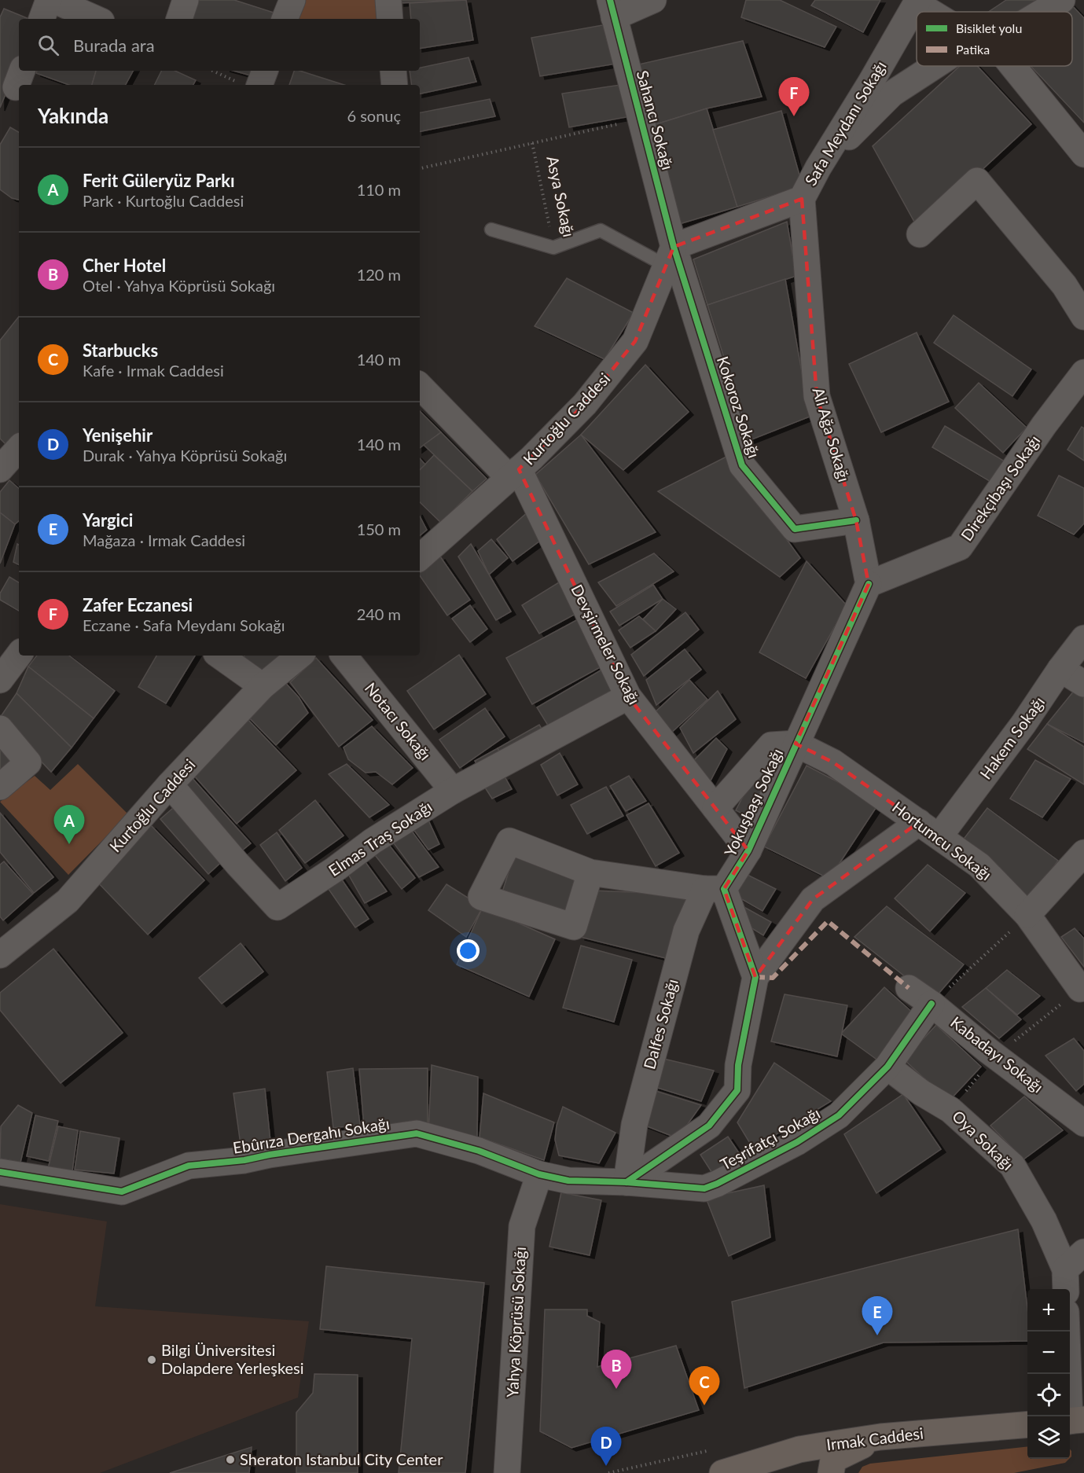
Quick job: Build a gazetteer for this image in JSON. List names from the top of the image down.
{
  "streets": {
    "main road": ["Irmak Caddesi"],
    "street": [
      "Sahancı Sokağı",
      "Safa Meydanı Sokağı",
      "Kokoroz Sokağı",
      "Kurtoğlu Caddesi",
      "Ali Ağa Sokağı",
      "Direkçibaşı Sokağı",
      "Devşirmeler Sokağı",
      "Notacı Sokağı",
      "Hakem Sokağı",
      "Yokuşbaşı Sokağı",
      "Elmas Traş Sokağı",
      "Hortumcu Sokağı",
      "Dalfes Sokağı",
      "Kabadayı Sokağı",
      "Ebûrıza Dergahı Sokağı",
      "Teşrifatçı Sokağı",
      "Oya Sokağı",
      "Yahya Köprüsü Sokağı"
    ],
    "lane": ["Asya Sokağı"]
  },
  "crossings": [
    ["Sahancı Sokağı", "Safa Meydanı Sokağı"],
    ["Sahancı Sokağı", "Asya Sokağı"],
    ["Sahancı Sokağı", "Kokoroz Sokağı"],
    ["Sahancı Sokağı", "Kurtoğlu Caddesi"],
    ["Safa Meydanı Sokağı", "Asya Sokağı"],
    ["Safa Meydanı Sokağı", "Kokoroz Sokağı"],
    ["Safa Meydanı Sokağı", "Kurtoğlu Caddesi"],
    ["Safa Meydanı Sokağı", "Ali Ağa Sokağı"],
    ["Asya Sokağı", "Kokoroz Sokağı"],
    ["Asya Sokağı", "Kurtoğlu Caddesi"],
    ["Kokoroz Sokağı", "Kurtoğlu Caddesi"],
    ["Kokoroz Sokağı", "Ali Ağa Sokağı"],
    ["Kurtoğlu Caddesi", "Devşirmeler Sokağı"],
    ["Kurtoğlu Caddesi", "Elmas Traş Sokağı"],
    ["Ali Ağa Sokağı", "Direkçibaşı Sokağı"],
    ["Ali Ağa Sokağı", "Yokuşbaşı Sokağı"],
    ["Direkçibaşı Sokağı", "Yokuşbaşı Sokağı"],
    ["Devşirmeler Sokağı", "Yokuşbaşı Sokağı"],
    ["Devşirmeler Sokağı", "Elmas Traş Sokağı"],
    ["Notacı Sokağı", "Elmas Traş Sokağı"],
    ["Hakem Sokağı", "Hortumcu Sokağı"],
    ["Yokuşbaşı Sokağı", "Hortumcu Sokağı"],
    ["Yokuşbaşı Sokağı", "Dalfes Sokağı"],
    ["Dalfes Sokağı", "Ebûrıza Dergahı Sokağı"],
    ["Dalfes Sokağı", "Teşrifatçı Sokağı"],
    ["Kabadayı Sokağı", "Teşrifatçı Sokağı"],
    ["Ebûrıza Dergahı Sokağı", "Teşrifatçı Sokağı"],
    ["Ebûrıza Dergahı Sokağı", "Yahya Köprüsü Sokağı"],
    ["Teşrifatçı Sokağı", "Oya Sokağı"]
  ],
  "places": ["Bilgi Üniversitesi Dolapdere Yerleşkesi", "Sheraton Istanbul City Center"],
  "legend": ["Bisiklet yolu", "Patika"],
  "page": {
    "search": "Burada ara",
    "pins": [
      "F",
      "A",
      "E",
      "B",
      "C",
      "D"
    ],
    "heading": ["Yakında", "6 sonuç"],
    "list": [
      {
        "mark": "A",
        "name": "Ferit Güleryüz Parkı",
        "note": "Park · Kurtoğlu Caddesi",
        "value": "110 m"
      },
      {
        "mark": "B",
        "name": "Cher Hotel",
        "note": "Otel · Yahya Köprüsü Sokağı",
        "value": "120 m"
      },
      {
        "mark": "C",
        "name": "Starbucks",
        "note": "Kafe · Irmak Caddesi",
        "value": "140 m"
      },
      {
        "mark": "D",
        "name": "Yenişehir",
        "note": "Durak · Yahya Köprüsü Sokağı",
        "value": "140 m"
      },
      {
        "mark": "E",
        "name": "Yargici",
        "note": "Mağaza · Irmak Caddesi",
        "value": "150 m"
      },
      {
        "mark": "F",
        "name": "Zafer Eczanesi",
        "note": "Eczane · Safa Meydanı Sokağı",
        "value": "240 m"
      }
    ],
    "map_buttons": ["+", "−"]
  }
}
